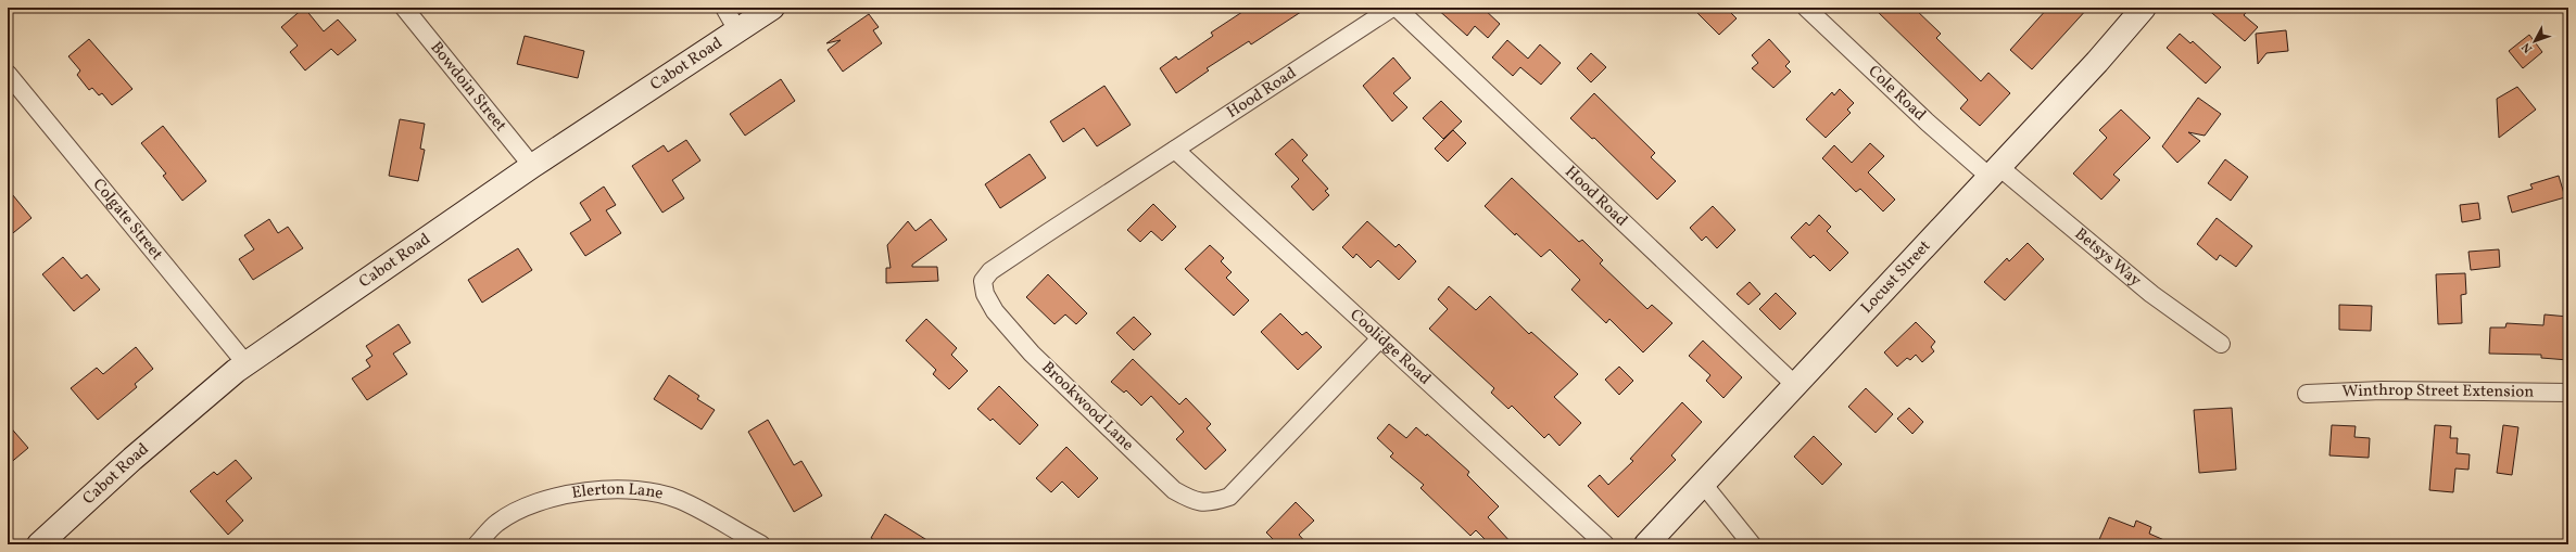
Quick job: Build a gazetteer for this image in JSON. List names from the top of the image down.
{
  "streets": {
    "street": [
      "Cabot Road",
      "Bowdoin Street",
      "Hood Road",
      "Cole Road",
      "Colgate Street",
      "Betsys Way",
      "Locust Street",
      "Coolidge Road",
      "Winthrop Street Extension",
      "Brookwood Lane",
      "Elerton Lane"
    ]
  },
  "crossings": [
    ["Cabot Road", "Bowdoin Street"],
    ["Cabot Road", "Colgate Street"],
    ["Hood Road", "Locust Street"],
    ["Hood Road", "Coolidge Road"],
    ["Hood Road", "Brookwood Lane"],
    ["Cole Road", "Betsys Way"],
    ["Cole Road", "Locust Street"],
    ["Betsys Way", "Locust Street"],
    ["Coolidge Road", "Brookwood Lane"]
  ],
  "north": "bottom left"
}
